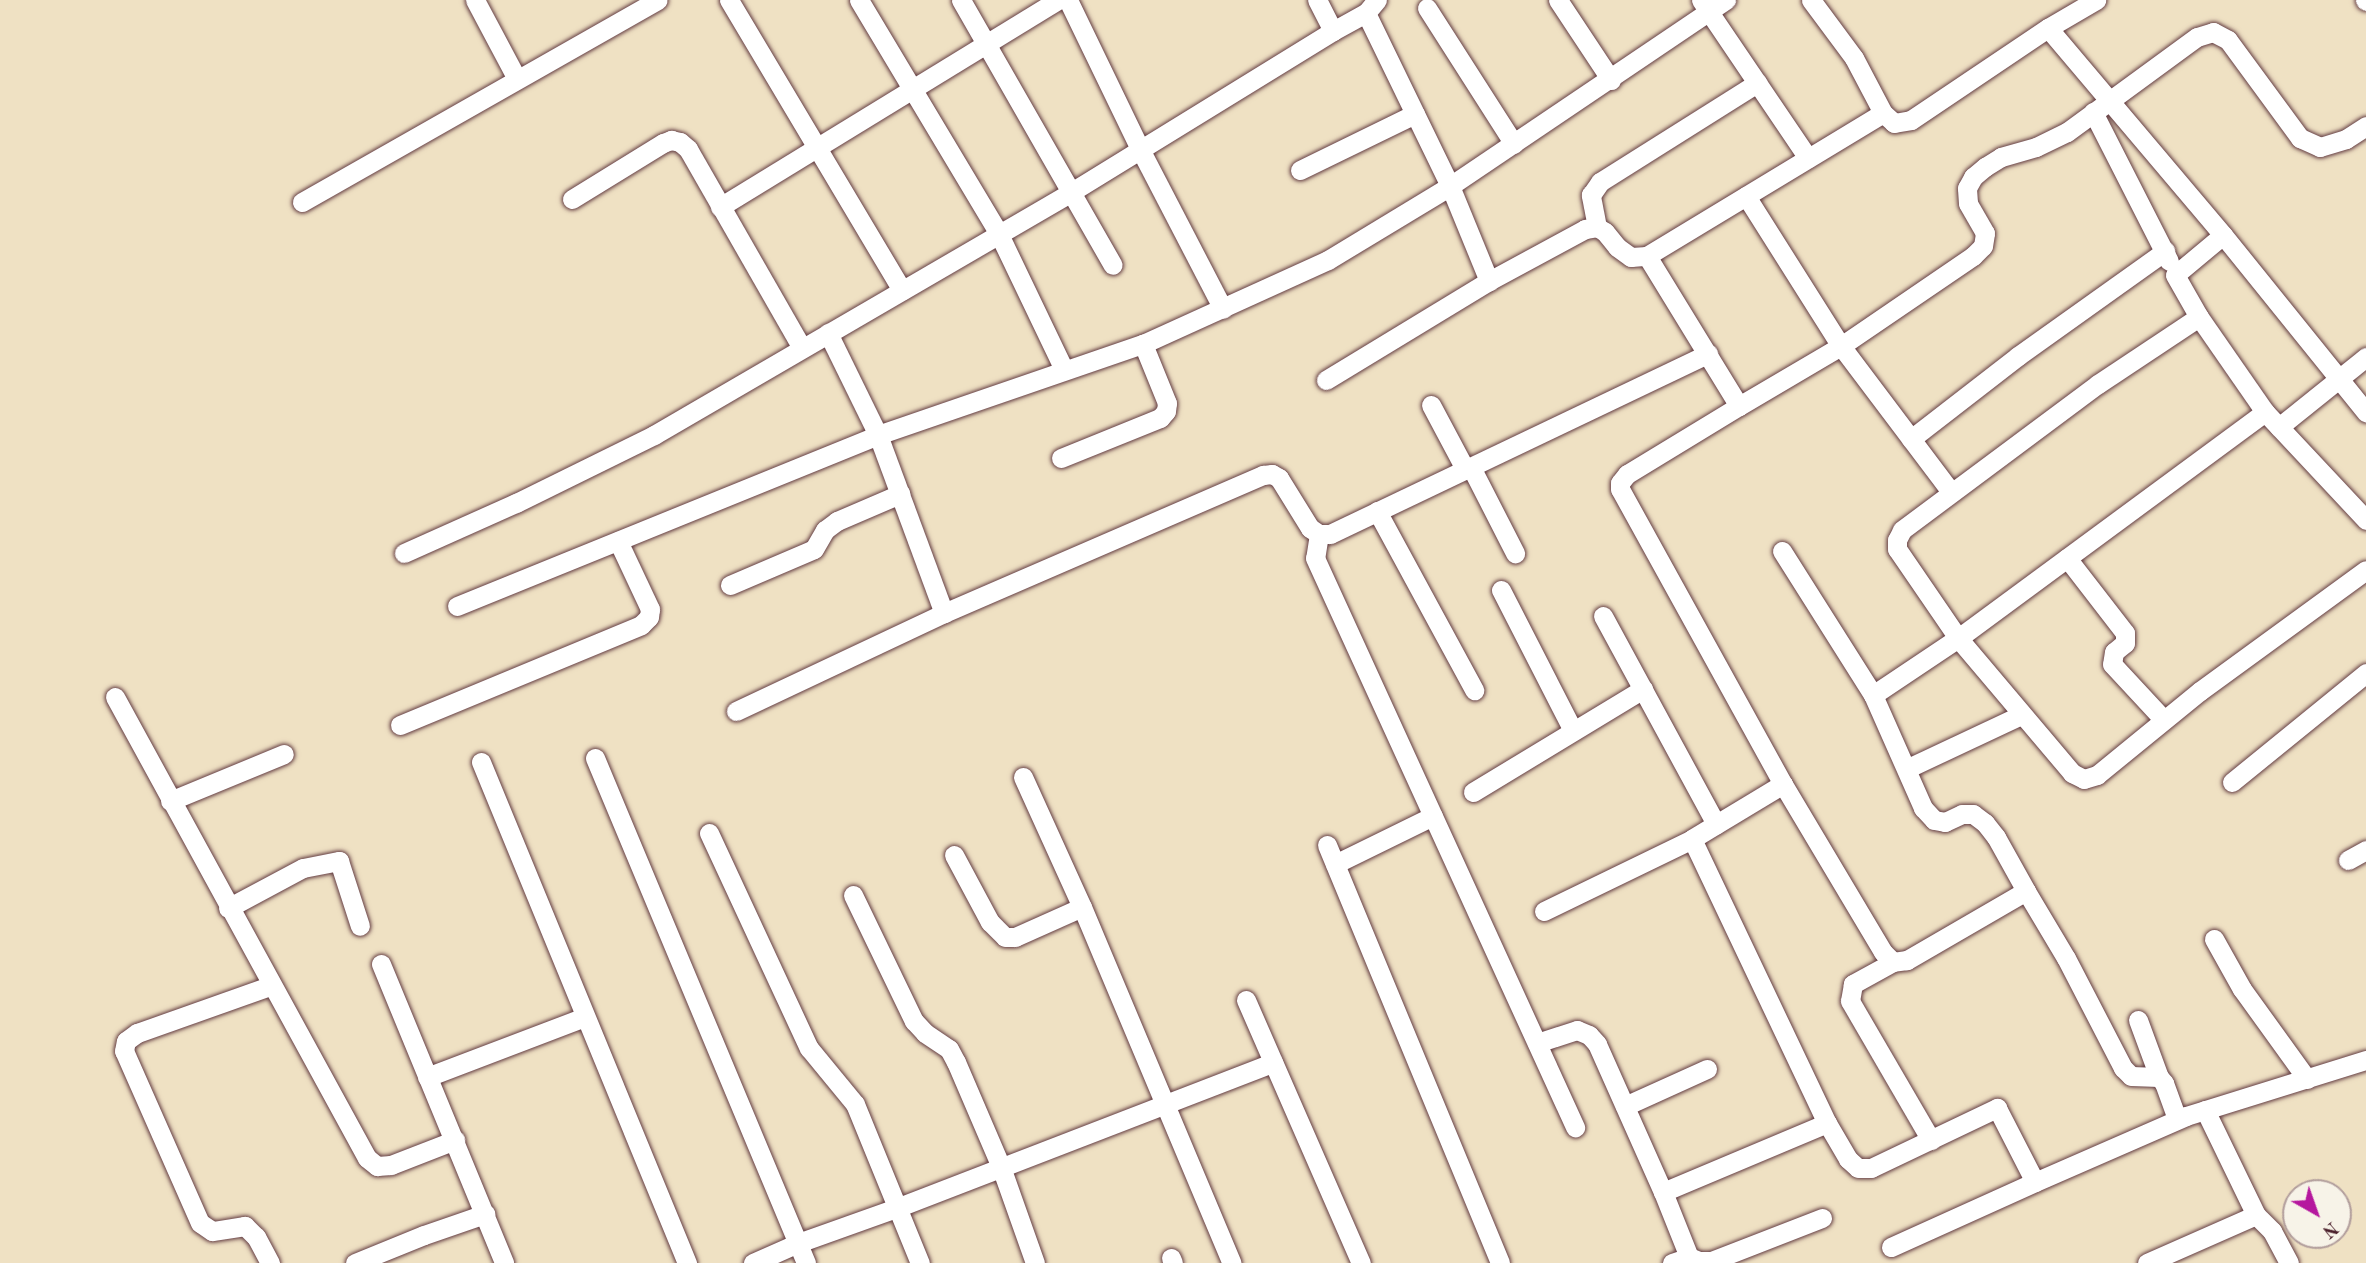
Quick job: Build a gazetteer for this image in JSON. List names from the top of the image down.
{
  "north": "bottom right"
}
